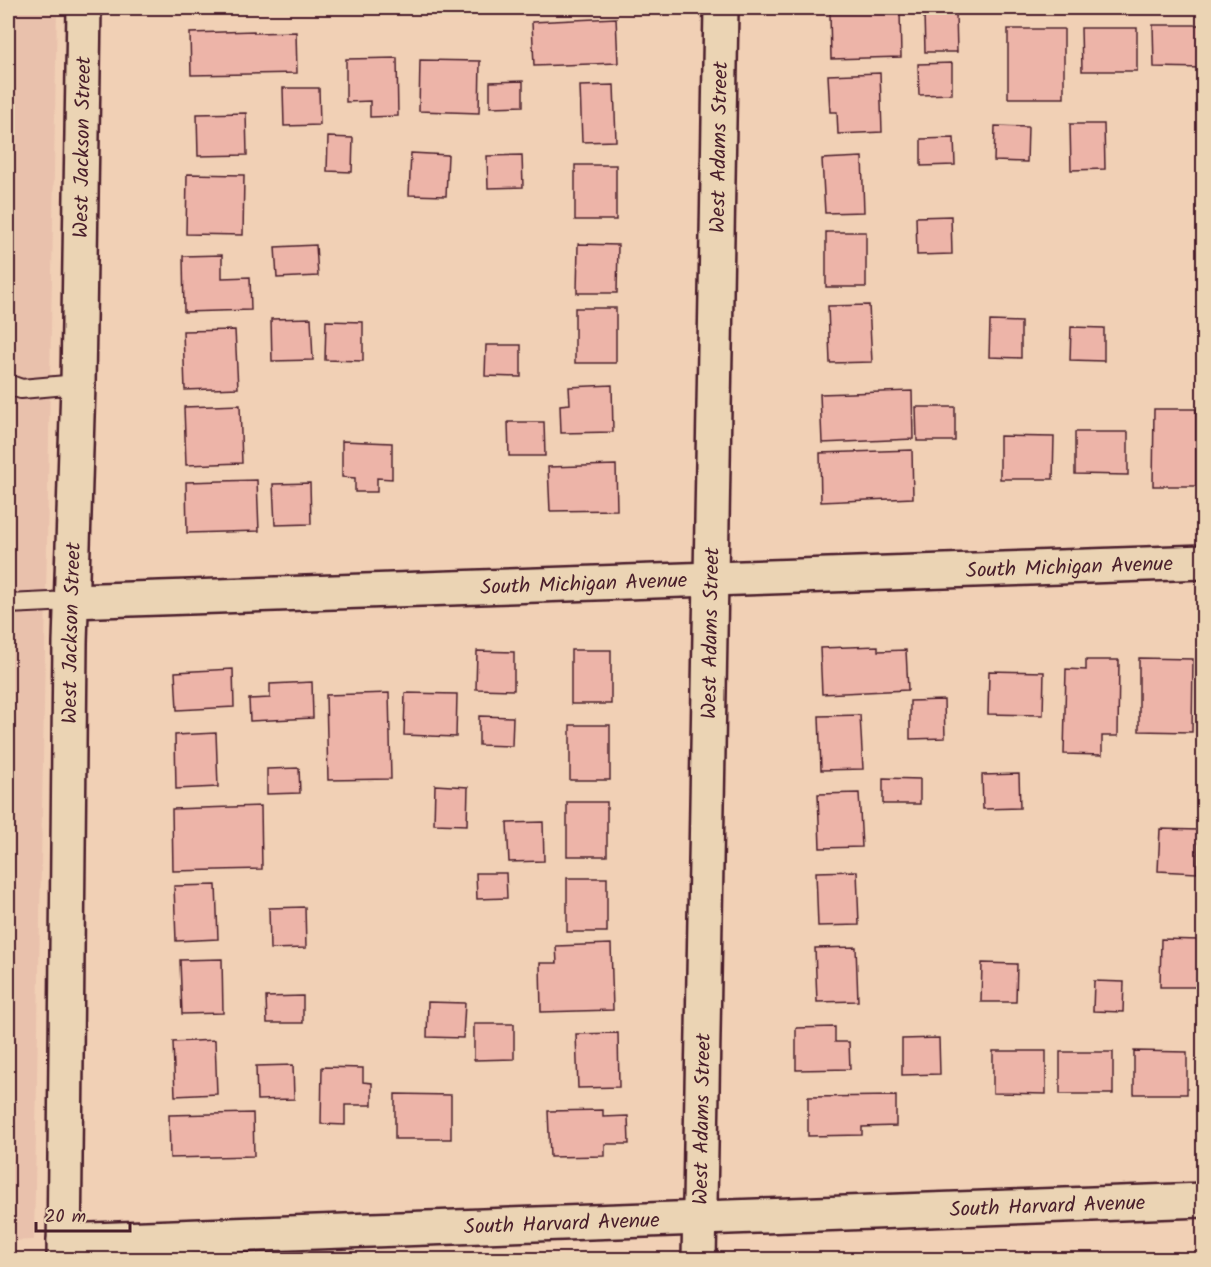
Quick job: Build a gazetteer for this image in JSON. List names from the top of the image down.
{
  "streets": {
    "street": [
      "West Jackson Street",
      "West Adams Street",
      "South Michigan Avenue",
      "South Harvard Avenue"
    ]
  },
  "crossings": [
    ["West Jackson Street", "South Michigan Avenue"],
    ["West Jackson Street", "South Harvard Avenue"],
    ["West Adams Street", "South Michigan Avenue"],
    ["West Adams Street", "South Harvard Avenue"]
  ],
  "scale_bar": "20 m"
}
